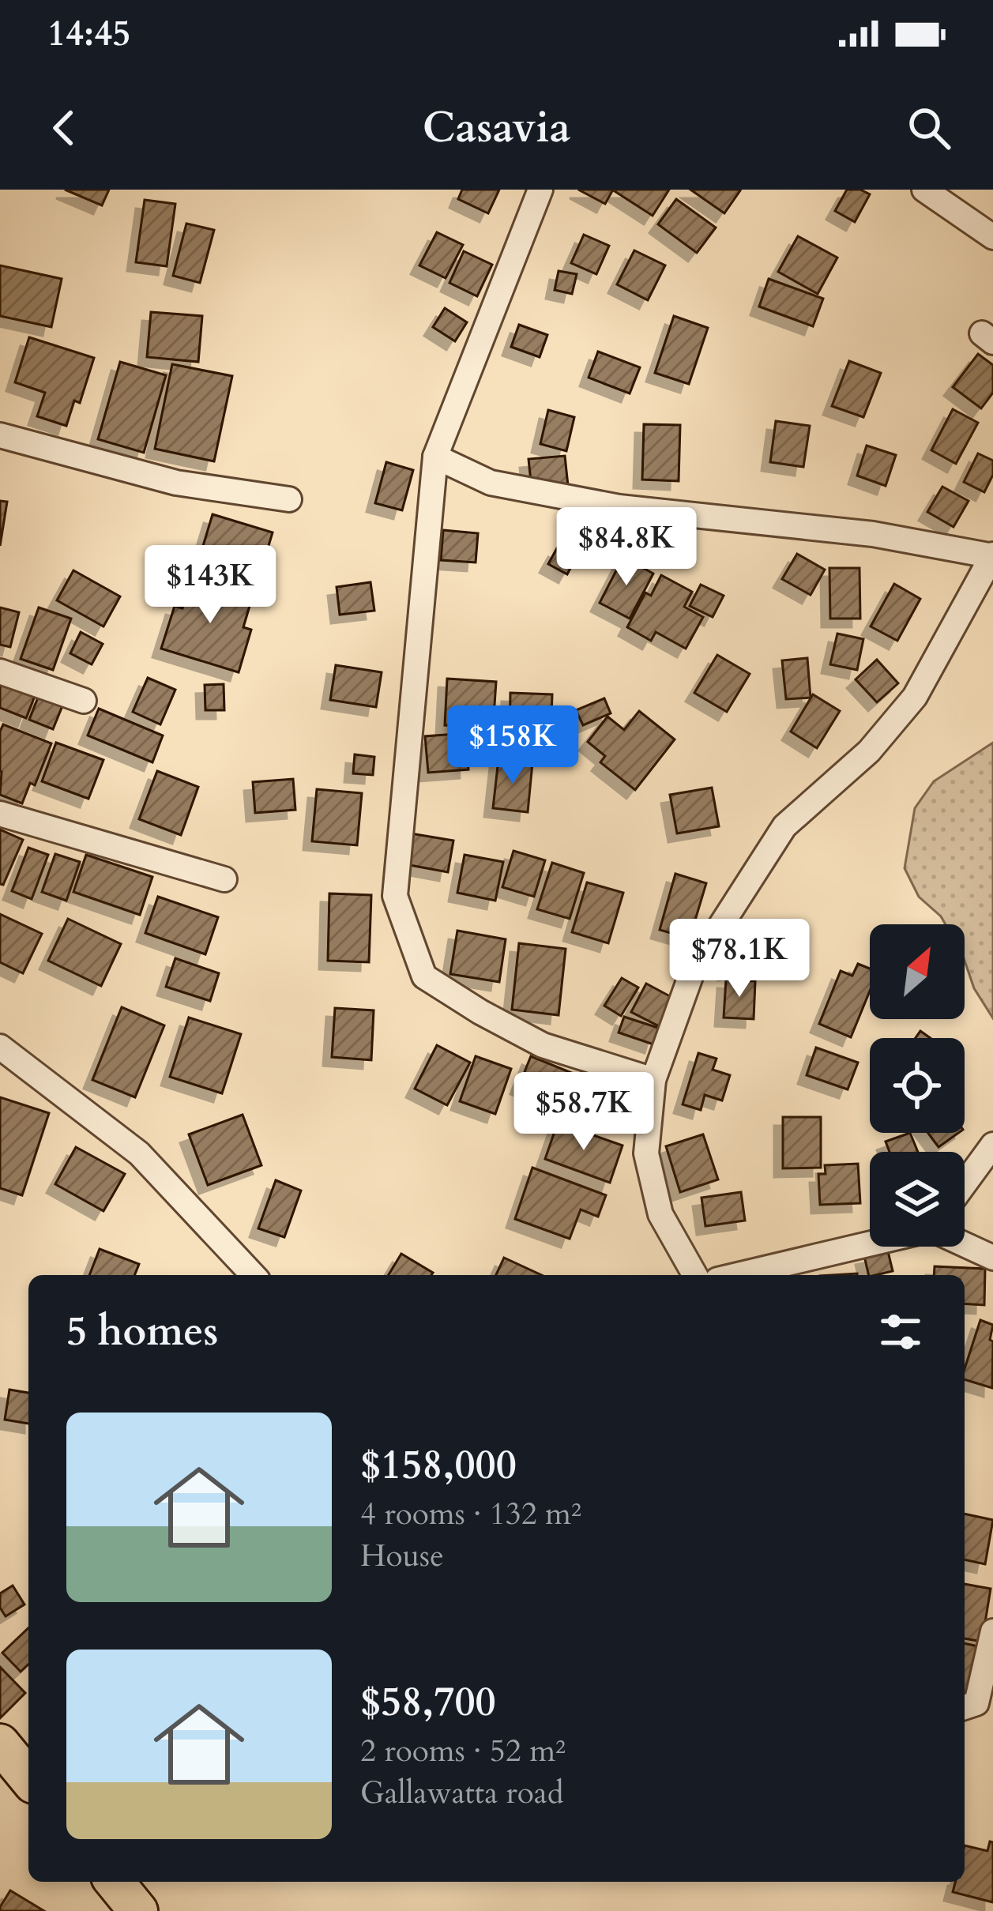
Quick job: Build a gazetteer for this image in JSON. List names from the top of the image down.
{
  "north": "top right",
  "page": {
    "status": "14:45",
    "header": "Casavia",
    "price": [
      "$84.8K",
      "$143K",
      "$158K",
      "$78.1K",
      "$58.7K"
    ],
    "heading": "5 homes",
    "list": [
      {
        "name": "$158,000",
        "note": "4 rooms · 132 m² · House"
      },
      {
        "name": "$58,700",
        "note": "2 rooms · 52 m² · Gallawatta road"
      }
    ]
  }
}
